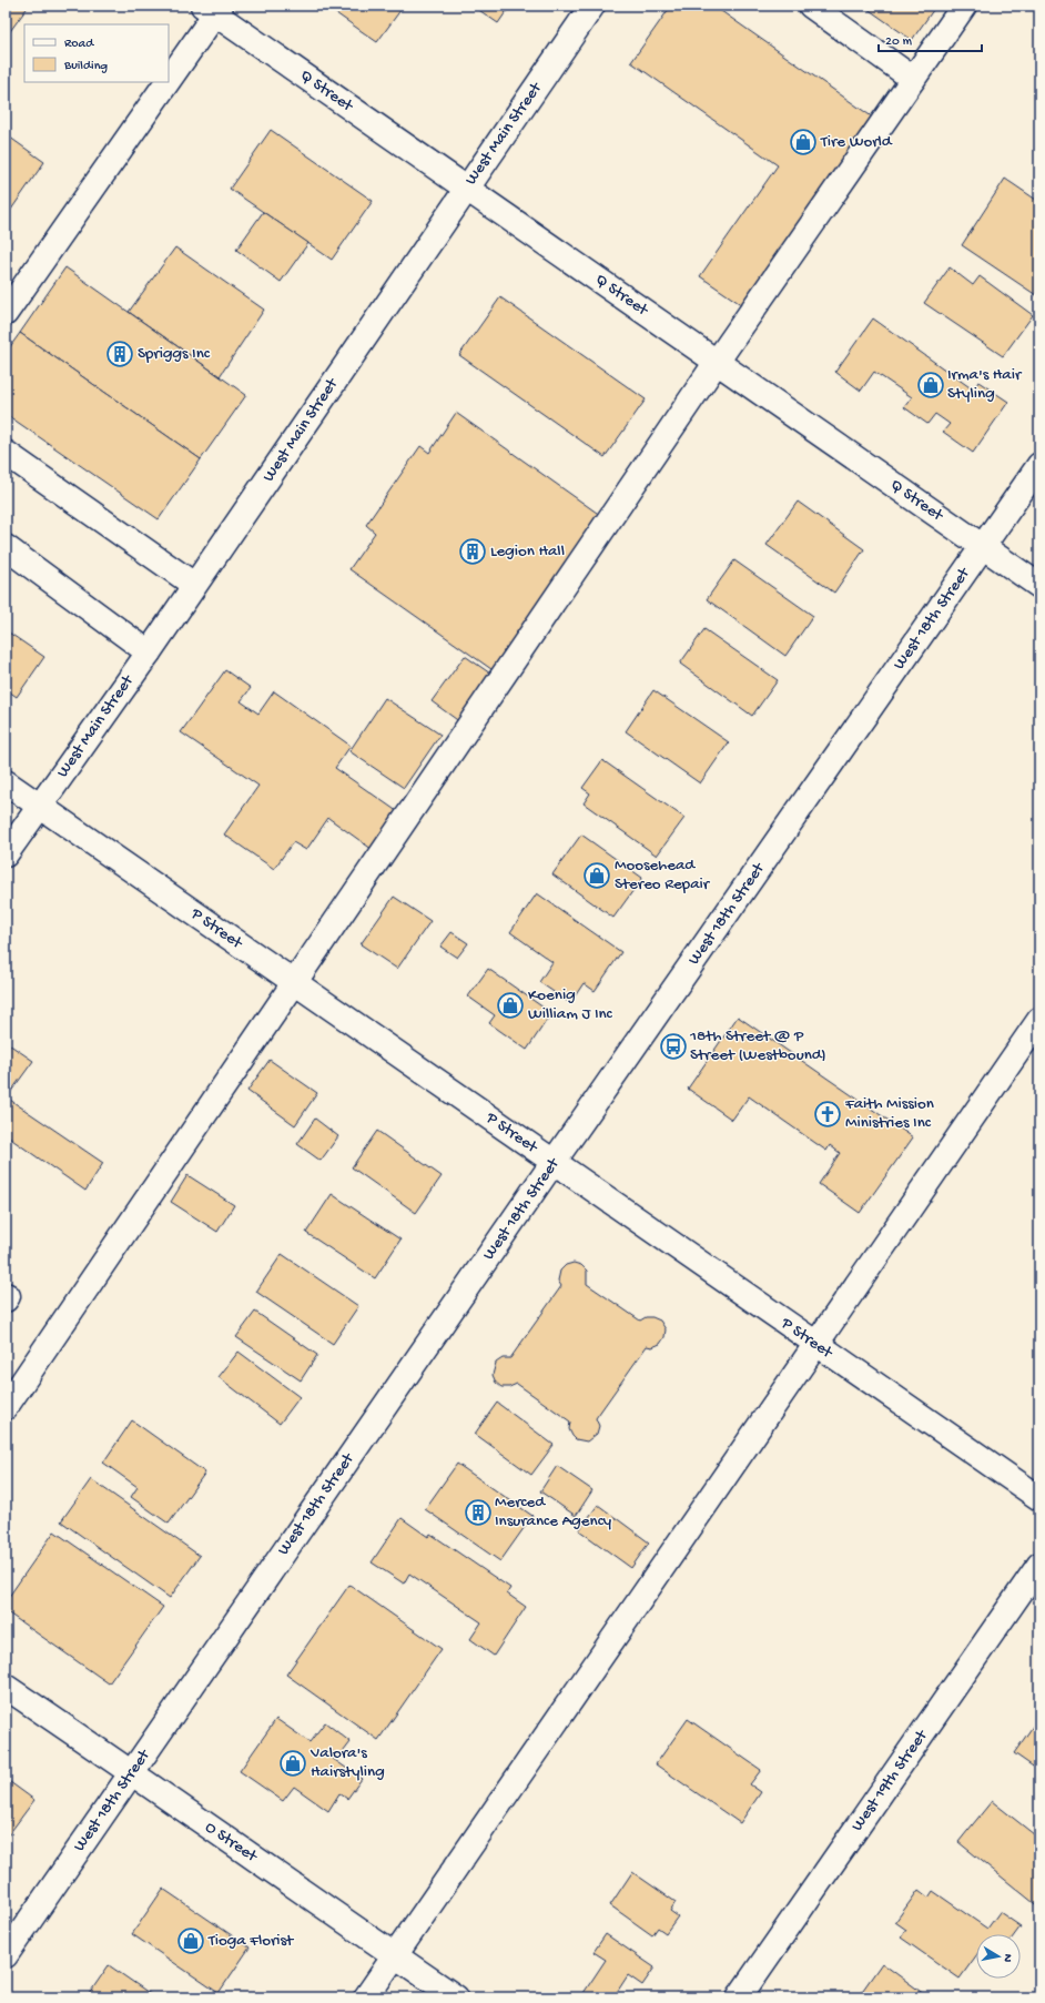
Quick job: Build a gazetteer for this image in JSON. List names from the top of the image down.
{
  "streets": {
    "street": [
      "Q Street",
      "West Main Street",
      "West 18th Street",
      "P Street",
      "West 19th Street",
      "O Street"
    ]
  },
  "crossings": [
    ["Q Street", "West Main Street"],
    ["Q Street", "West 18th Street"],
    ["West Main Street", "P Street"],
    ["West 18th Street", "P Street"],
    ["West 18th Street", "O Street"]
  ],
  "places": {
    "shop": [
      "Tire World",
      "Irma's Hair Styling",
      "Moosehead Stereo Repair",
      "Koenig William J Inc",
      "Valora's Hairstyling",
      "Tioga Florist"
    ],
    "building": ["Spriggs Inc", "Legion Hall", "Merced Insurance Agency"],
    "bus stop": ["18th Street @ P Street (Westbound)"],
    "church": ["Faith Mission Ministries Inc"]
  },
  "legend": ["Road", "Building"],
  "scale_bar": "20 m",
  "north": "right"
}
